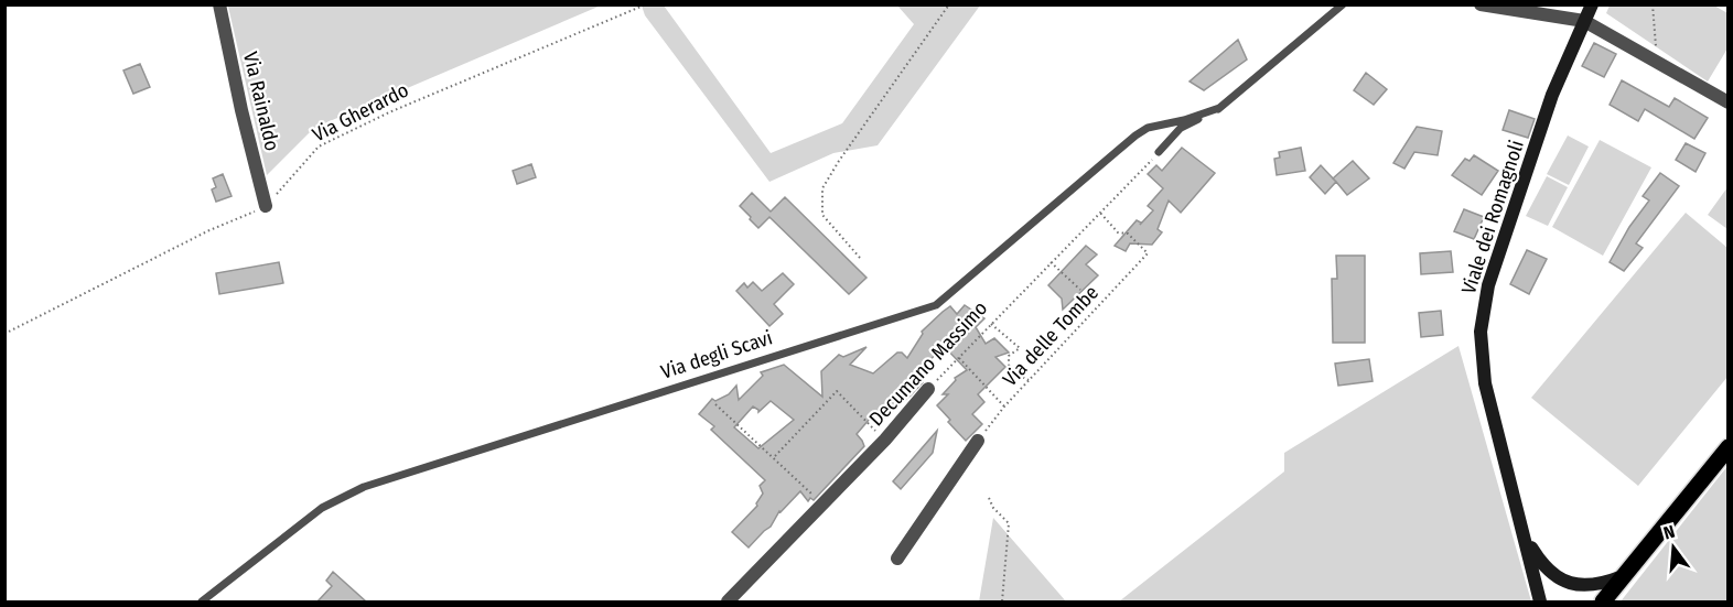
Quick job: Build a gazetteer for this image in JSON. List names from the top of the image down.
{
  "streets": {
    "main road": ["Viale dei Romagnoli"],
    "street": ["Via Rainaldo", "Decumano Massimo"],
    "lane": ["Via degli Scavi"],
    "path": ["Via Gherardo", "Via delle Tombe"]
  },
  "crossings": [
    ["Via Rainaldo", "Via Gherardo"],
    ["Via delle Tombe", "Decumano Massimo"],
    ["Via degli Scavi", "Decumano Massimo"]
  ],
  "north": "top"
}
